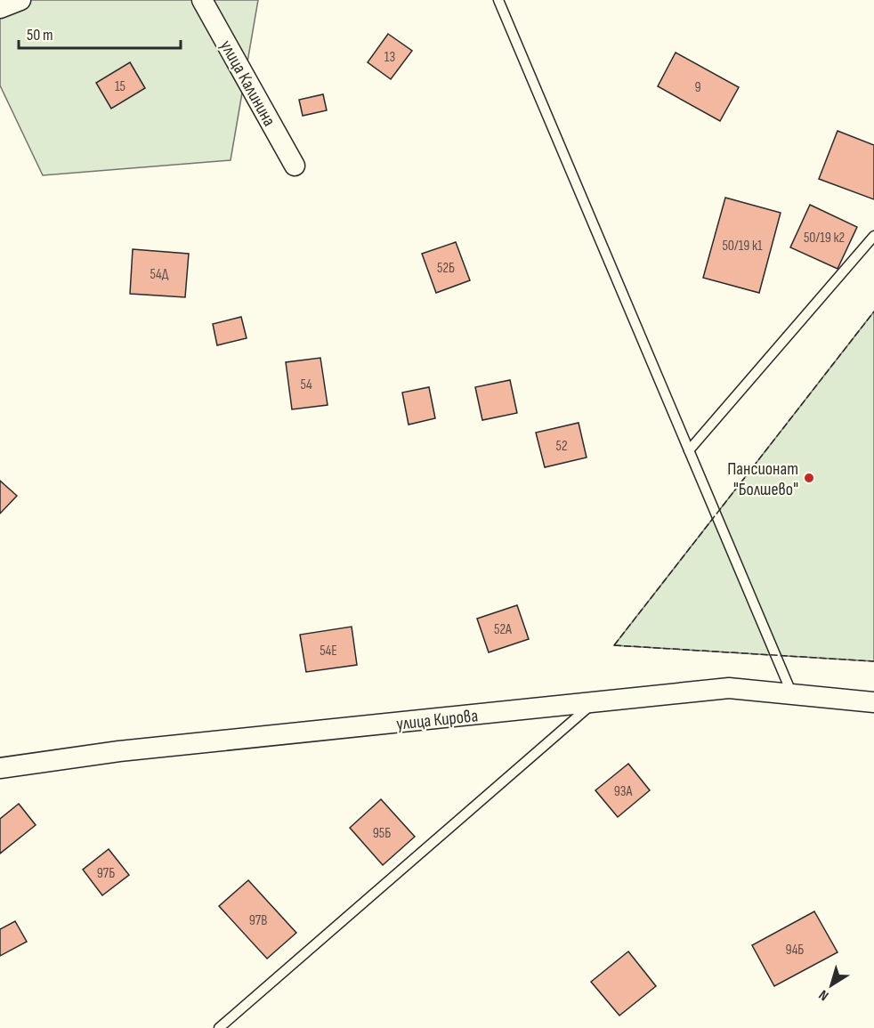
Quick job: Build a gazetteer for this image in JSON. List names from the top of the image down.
{
  "streets": {
    "street": ["улица Калинина", "улица Кирова"]
  },
  "places": ["Пансионат \"Болшево\""],
  "house_numbers": [
    "13",
    "15",
    "9",
    "50/19 к2",
    "50/19 к1",
    "52Б",
    "54Д",
    "54",
    "52",
    "52А",
    "54Е",
    "93А",
    "95Б",
    "97Б",
    "97В",
    "94Б"
  ],
  "scale_bar": "50 m",
  "north": "bottom left"
}
